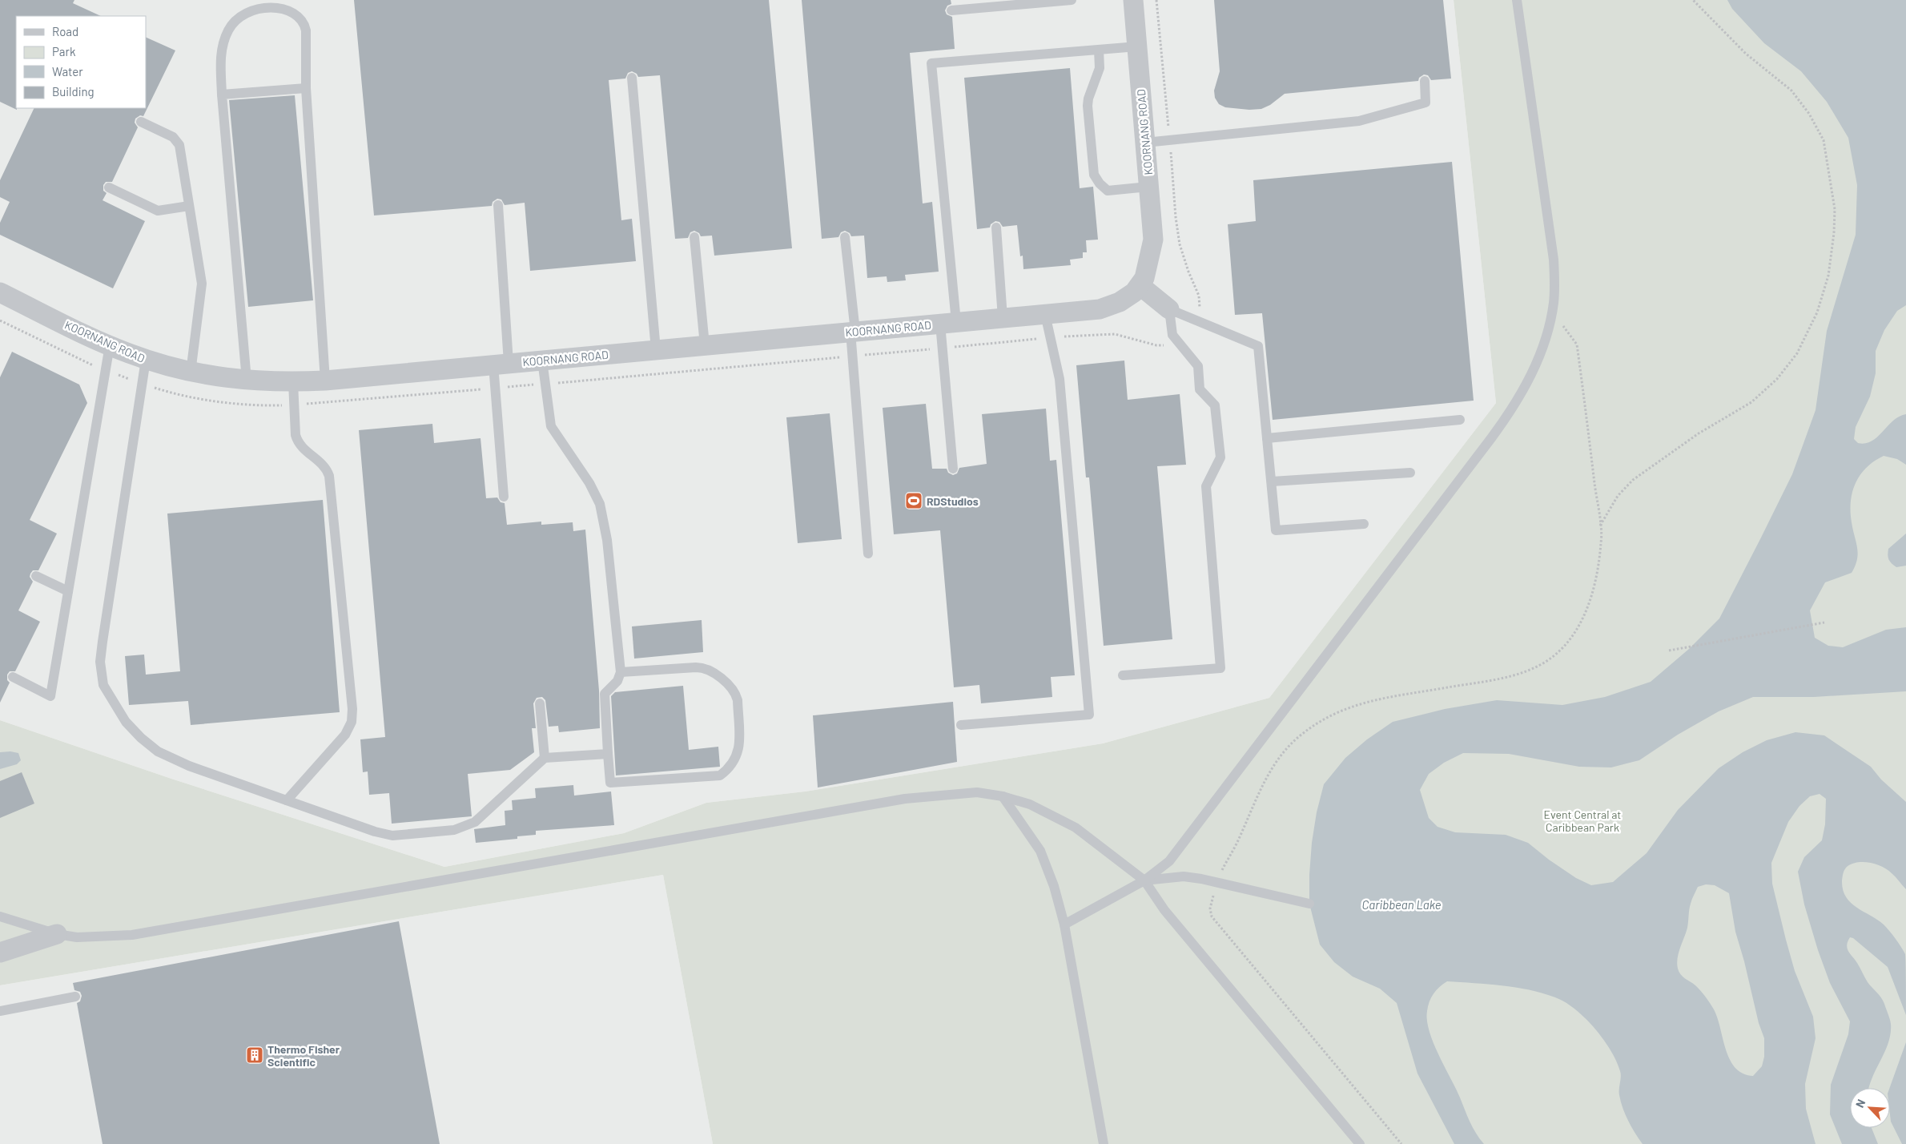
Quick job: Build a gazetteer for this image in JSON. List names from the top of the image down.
{
  "streets": {
    "street": ["KOORNANG ROAD"]
  },
  "water": ["Caribbean Lake"],
  "parks": ["Event Central at Caribbean Park"],
  "places": {
    "sports": ["RDStudios"],
    "building": ["Thermo Fisher Scientific"]
  },
  "legend": [
    "Road",
    "Park",
    "Water",
    "Building"
  ],
  "north": "top left"
}
